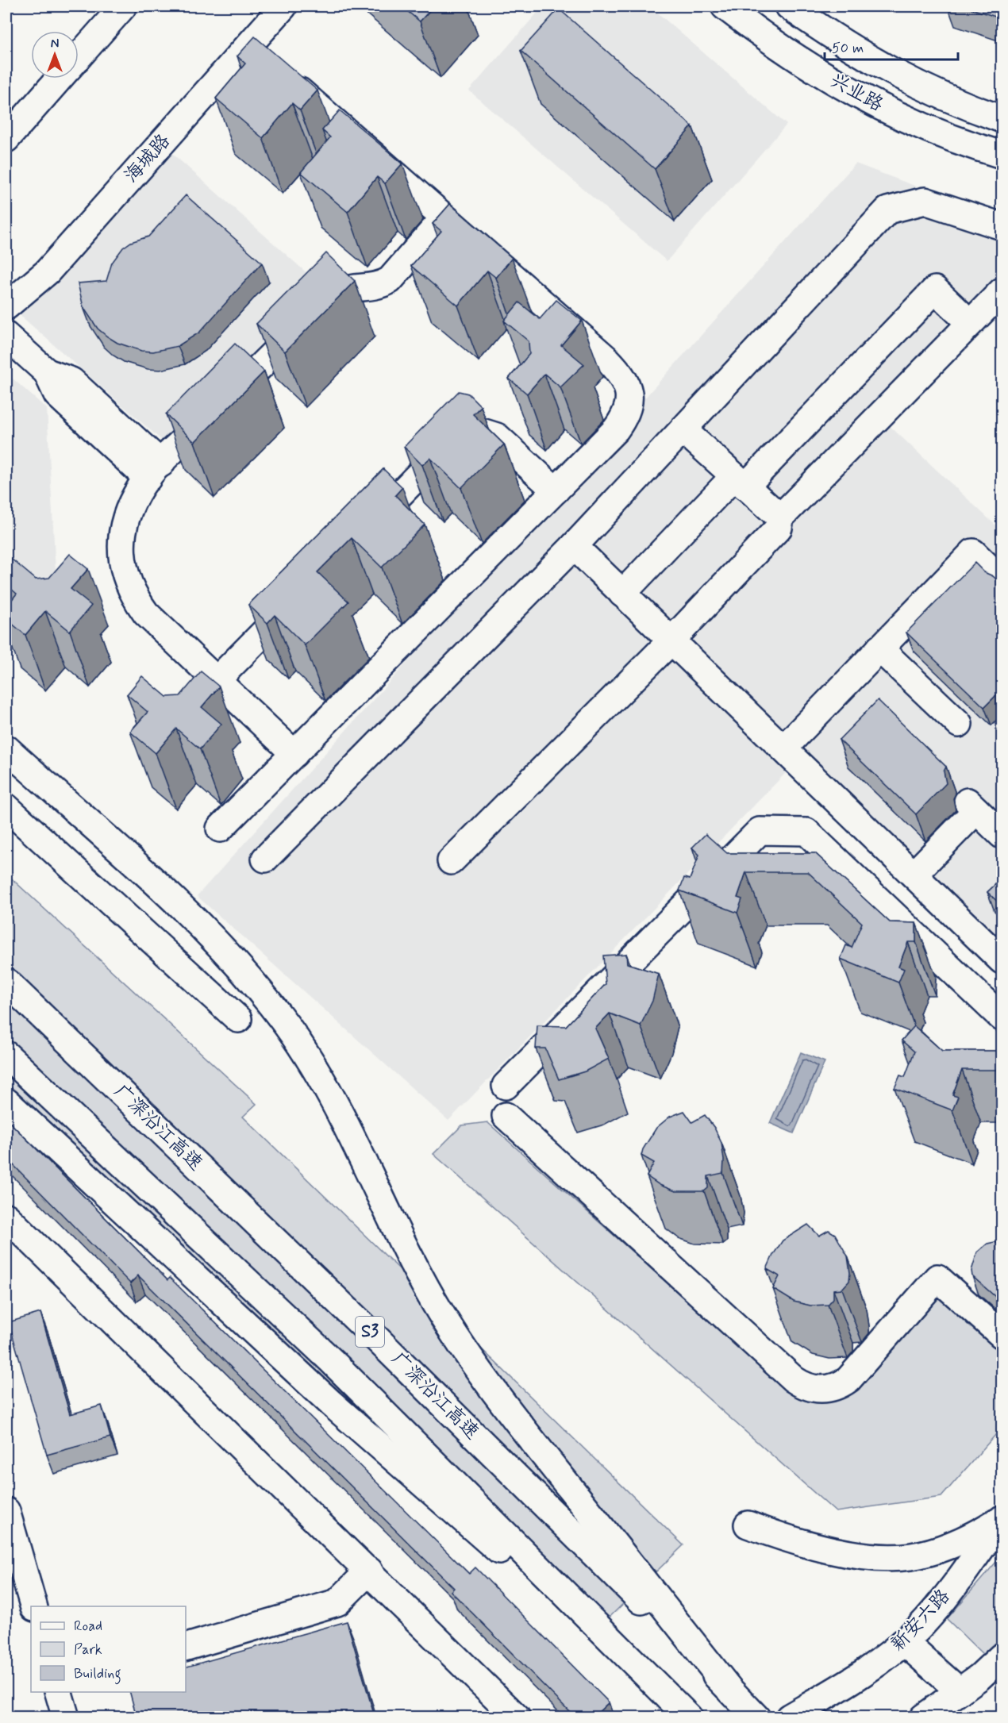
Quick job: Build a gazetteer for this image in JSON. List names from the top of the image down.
{
  "streets": {
    "main road": [
      "兴业路",
      "海城路",
      "广深沿江高速",
      "S3",
      "新安六路"
    ]
  },
  "legend": ["Road", "Park", "Building"],
  "scale_bar": "50 m",
  "north": "top"
}
